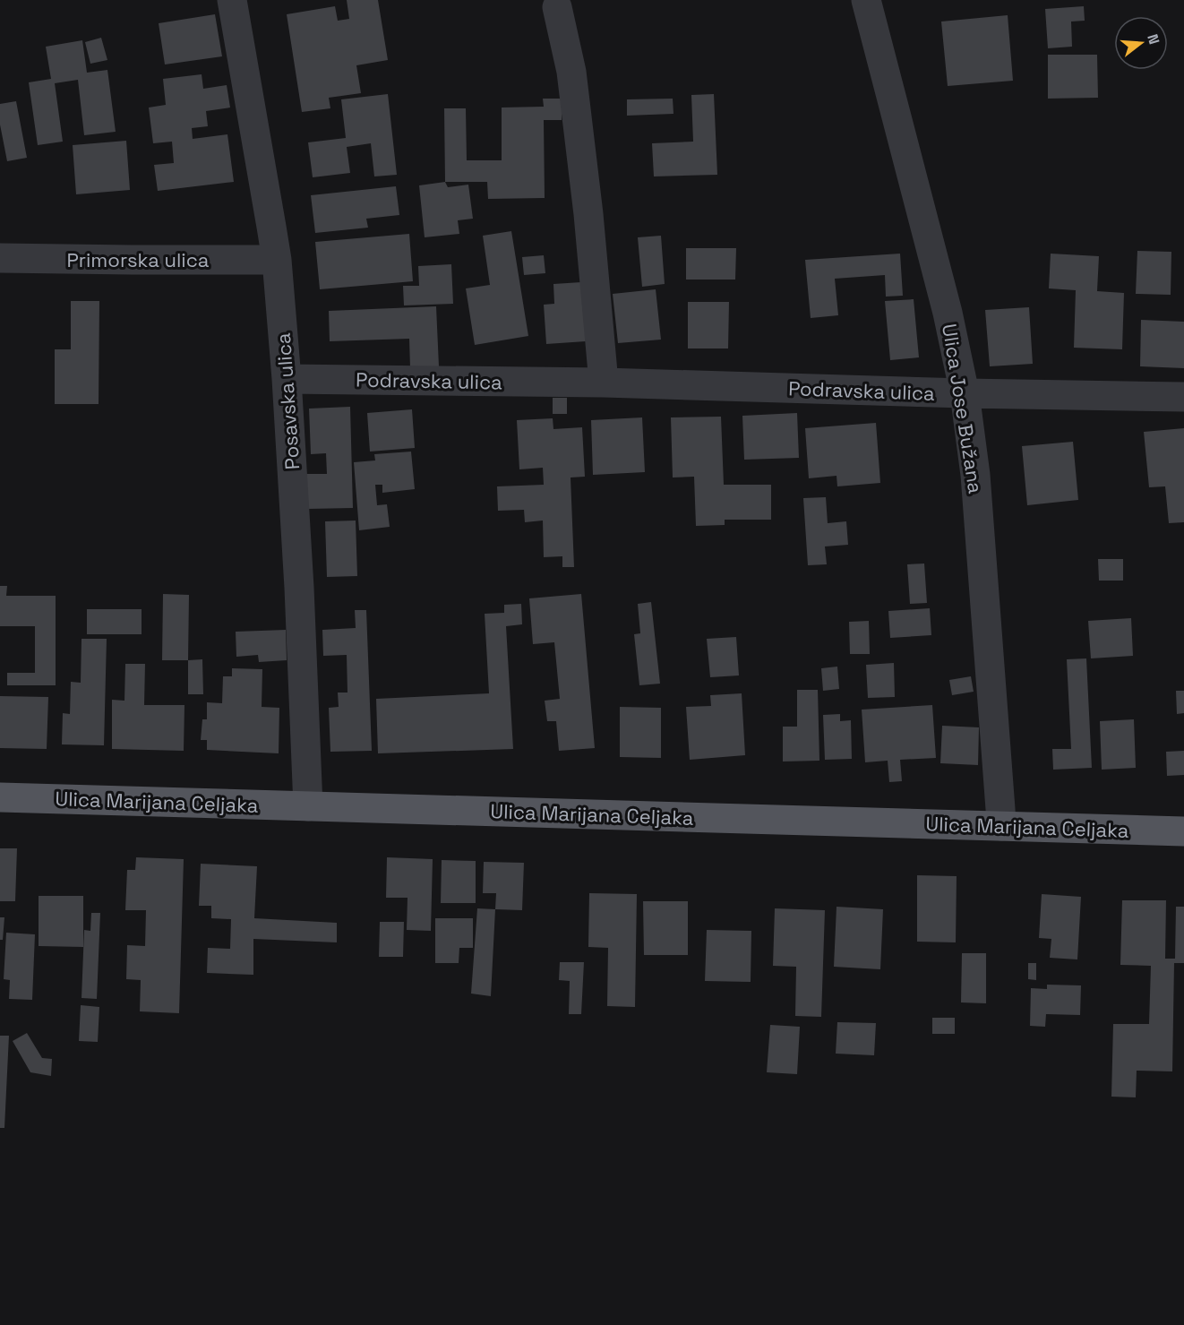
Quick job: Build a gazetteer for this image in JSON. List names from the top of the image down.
{
  "streets": {
    "main road": ["Ulica Marijana Celjaka"],
    "street": [
      "Primorska ulica",
      "Podravska ulica",
      "Posavska ulica",
      "Ulica Jose Bužana"
    ]
  },
  "crossings": [
    ["Primorska ulica", "Posavska ulica"],
    ["Podravska ulica", "Posavska ulica"],
    ["Podravska ulica", "Ulica Jose Bužana"],
    ["Posavska ulica", "Ulica Marijana Celjaka"],
    ["Ulica Jose Bužana", "Ulica Marijana Celjaka"]
  ],
  "north": "right"
}
